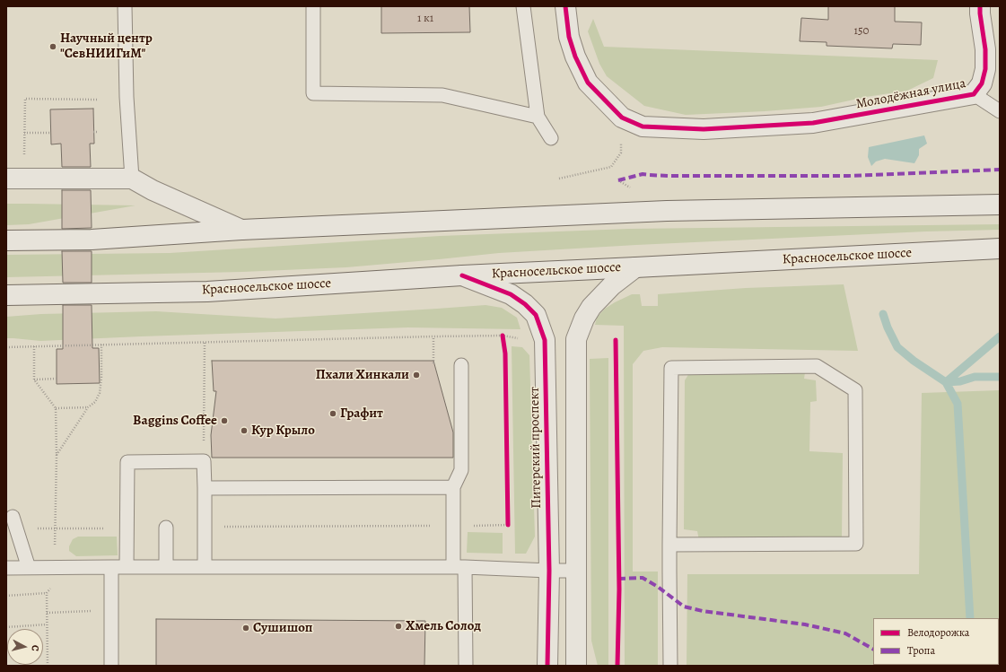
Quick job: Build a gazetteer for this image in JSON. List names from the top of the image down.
{
  "streets": {
    "main road": ["Молодёжная улица", "Красносельское шоссе", "Питерский проспект"]
  },
  "crossings": [
    ["Красносельское шоссе", "Питерский проспект"]
  ],
  "places": [
    "Научный центр \"СевНИИГиМ\"",
    "Пхали Хинкали",
    "Графит",
    "Baggins Coffee",
    "Кур Крыло",
    "Хмель Солод",
    "Сушишоп"
  ],
  "house_numbers": ["1 к1", "150"],
  "legend": ["Велодорожка", "Тропа"],
  "north": "right"
}
